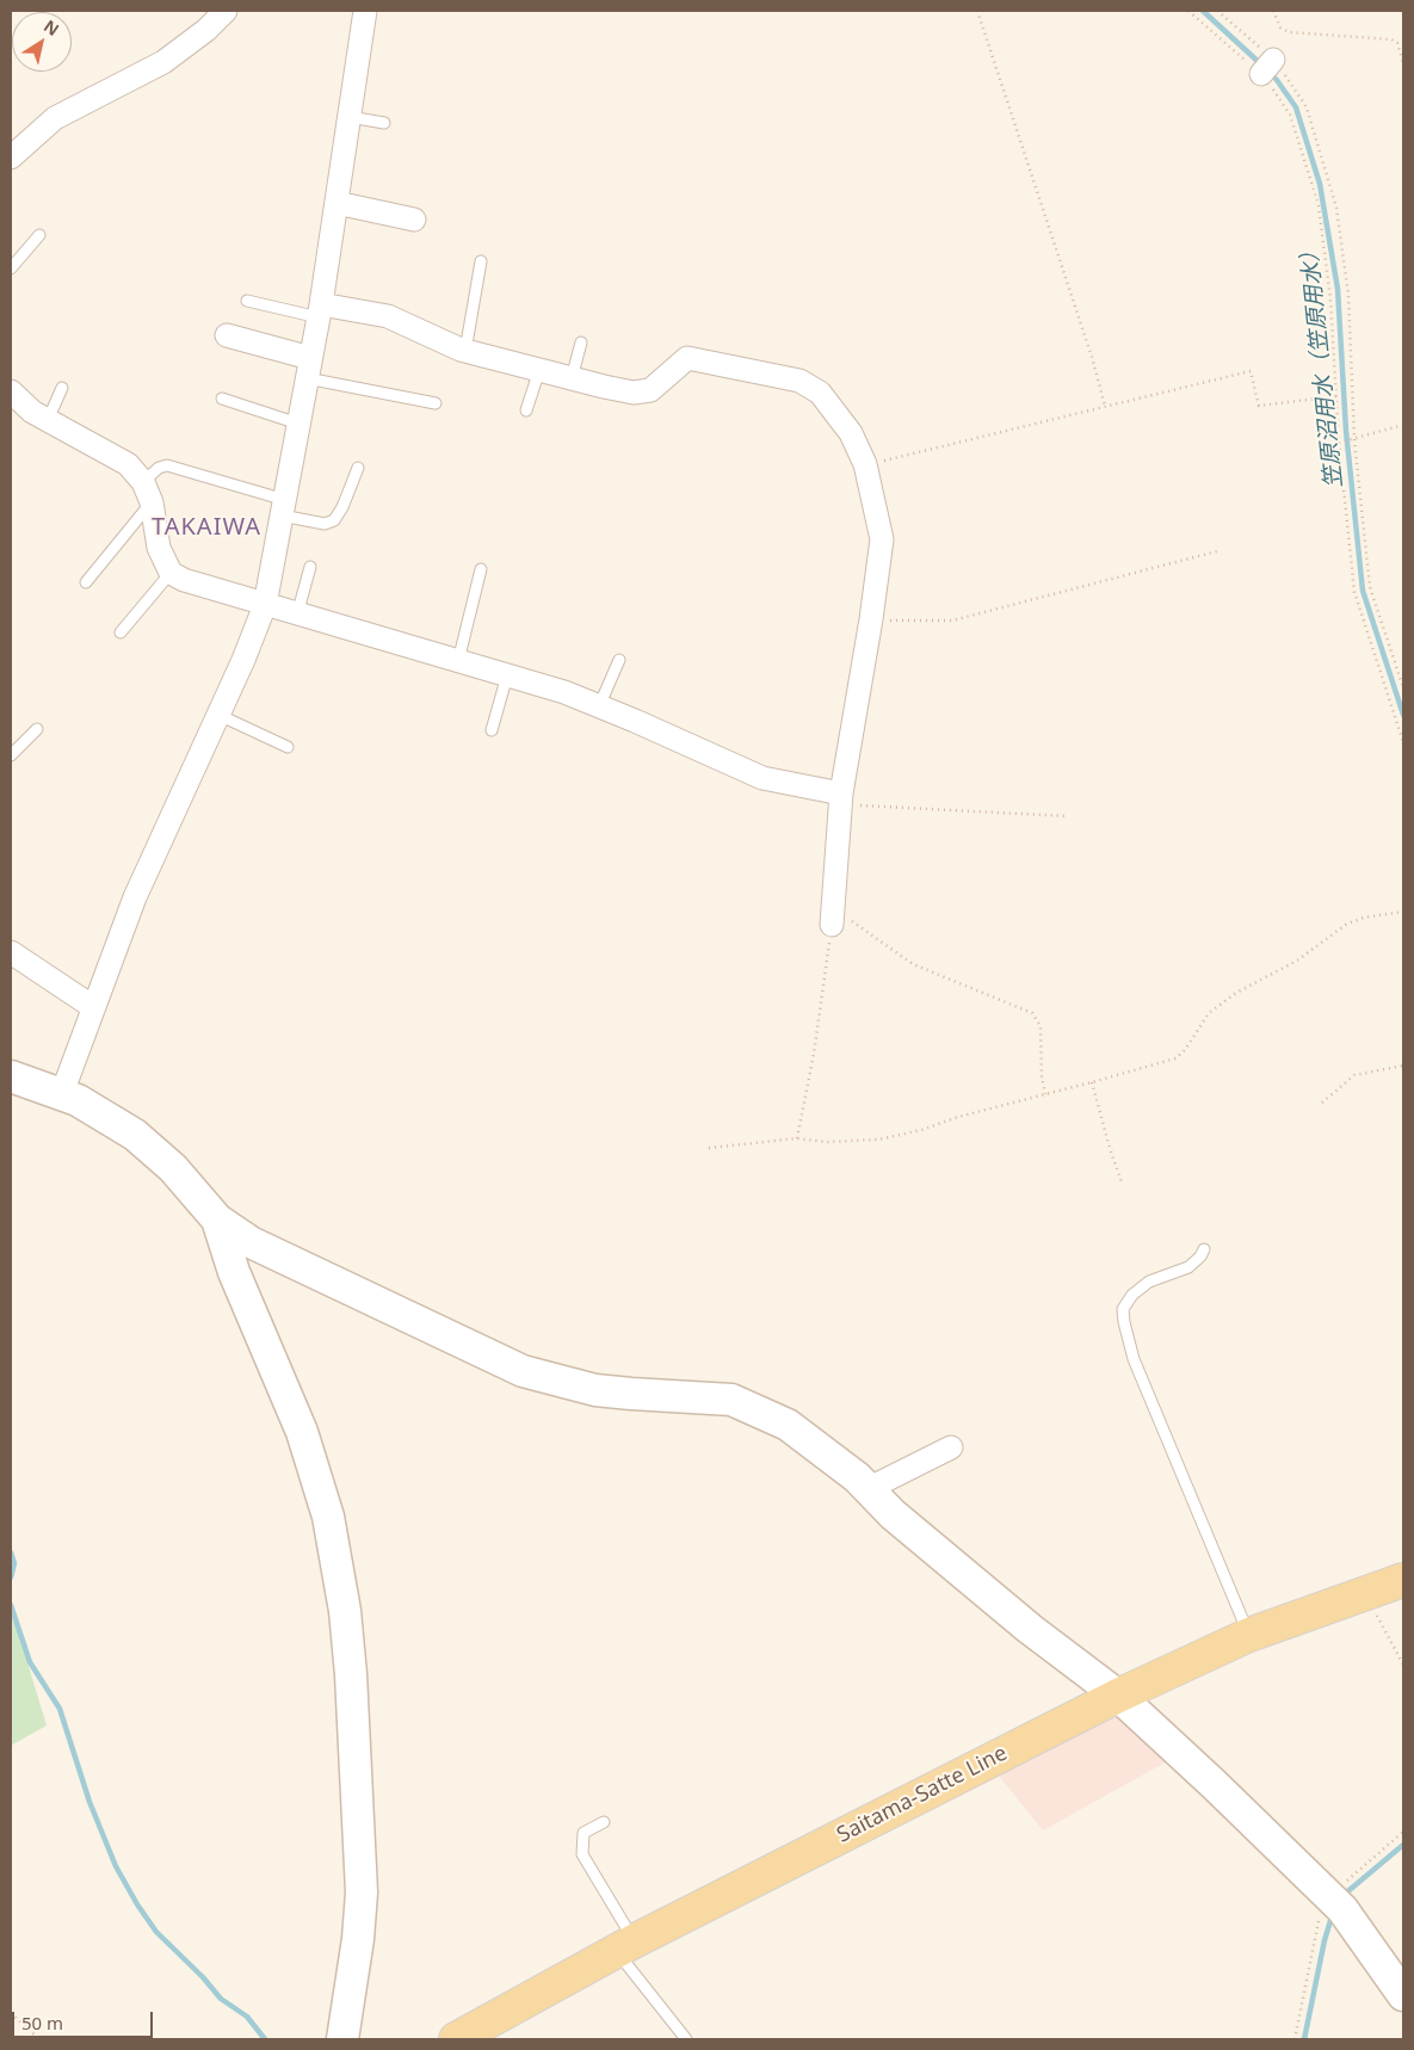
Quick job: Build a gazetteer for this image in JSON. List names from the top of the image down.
{
  "streets": {
    "main road": ["Saitama-Satte Line"]
  },
  "districts": ["TAKAIWA"],
  "water": ["笠原沼用水（笠原用水）"],
  "scale_bar": "50 m",
  "north": "top right"
}
